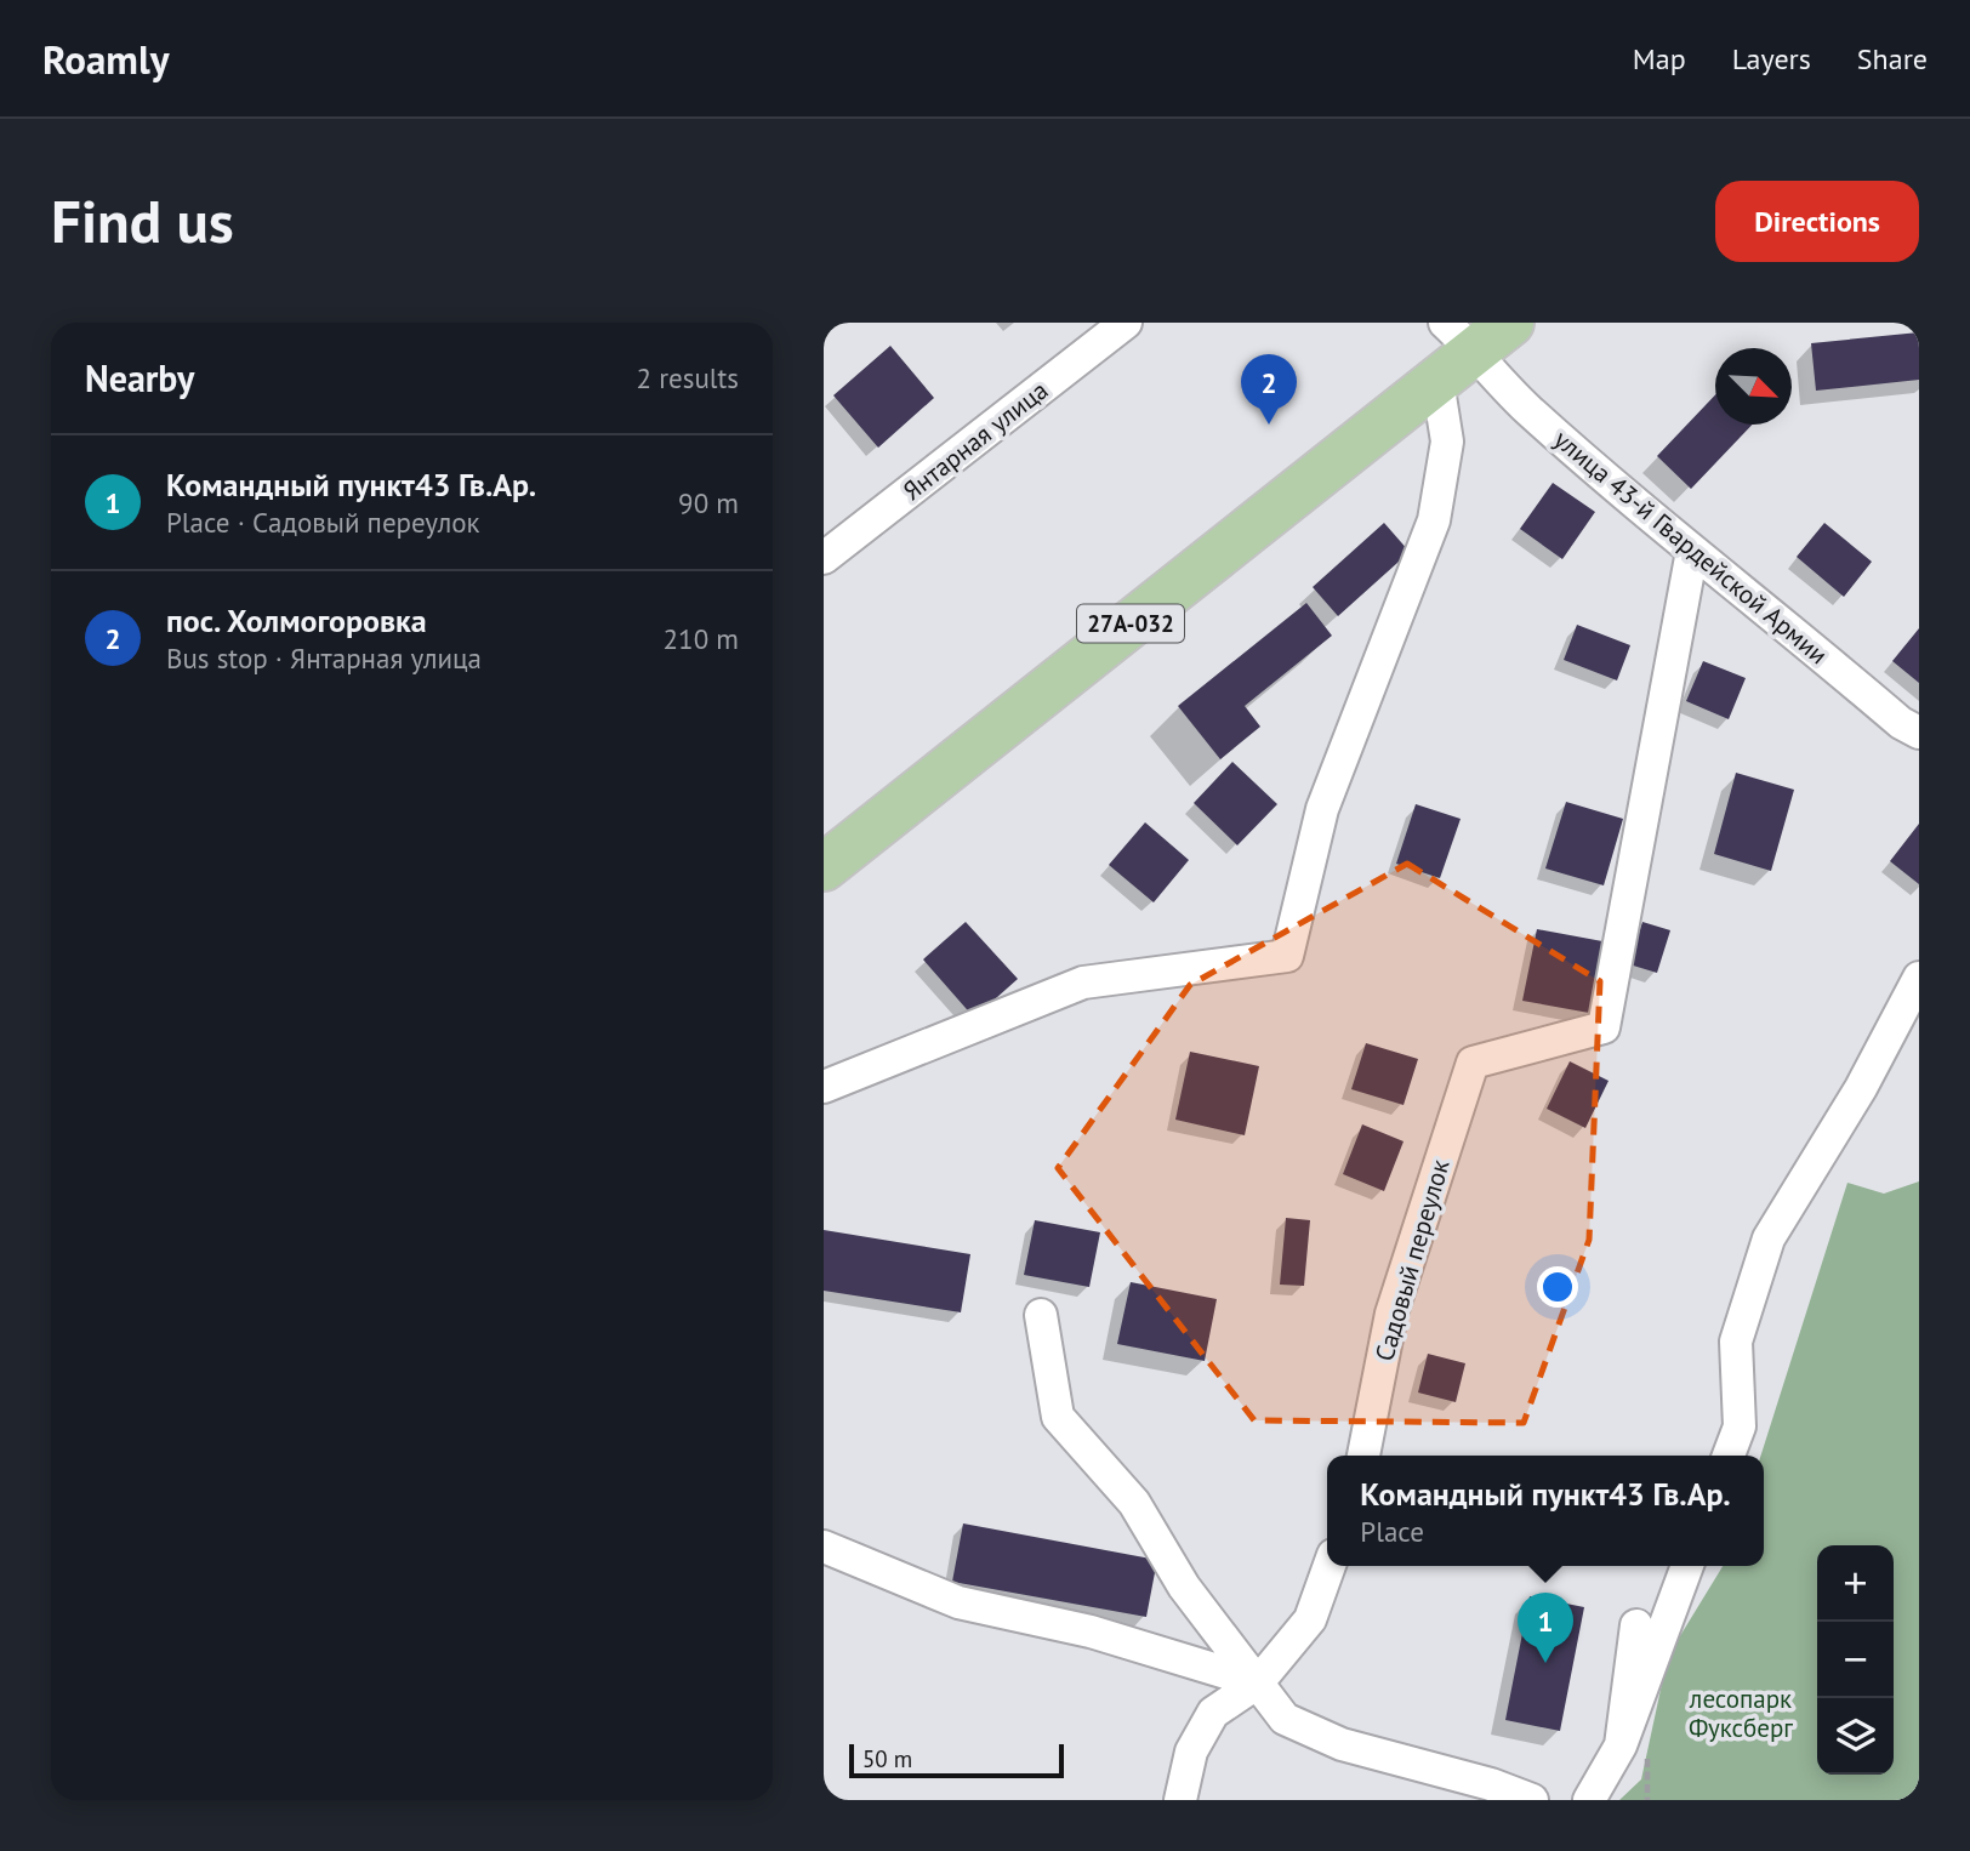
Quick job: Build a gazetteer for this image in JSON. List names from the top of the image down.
{
  "streets": {
    "main road": ["27А-032"],
    "street": ["Янтарная улица", "улица 43-й Гвардейской Армии", "Садовый переулок"]
  },
  "crossings": [
    ["улица 43-й Гвардейской Армии", "27А-032"],
    ["улица 43-й Гвардейской Армии", "Садовый переулок"]
  ],
  "parks": ["лесопарк Фуксберг"],
  "scale_bar": "50 m",
  "north": "bottom right",
  "page": {
    "header": "Roamly",
    "nav": ["Map", "Layers", "Share"],
    "buttons": "Directions",
    "title": "Find us",
    "heading": ["Nearby", "2 results"],
    "pins": ["2", "1"],
    "list": [
      {
        "mark": "1",
        "name": "Командный пункт43 Гв.Ар.",
        "note": "Place · Садовый переулок",
        "value": "90 m"
      },
      {
        "mark": "2",
        "name": "пос. Холмогоровка",
        "note": "Bus stop · Янтарная улица",
        "value": "210 m"
      }
    ],
    "popup": ["Командный пункт43 Гв.Ар.", "Place"],
    "map_buttons": ["+", "−"],
    "scale": "50 m"
  }
}
